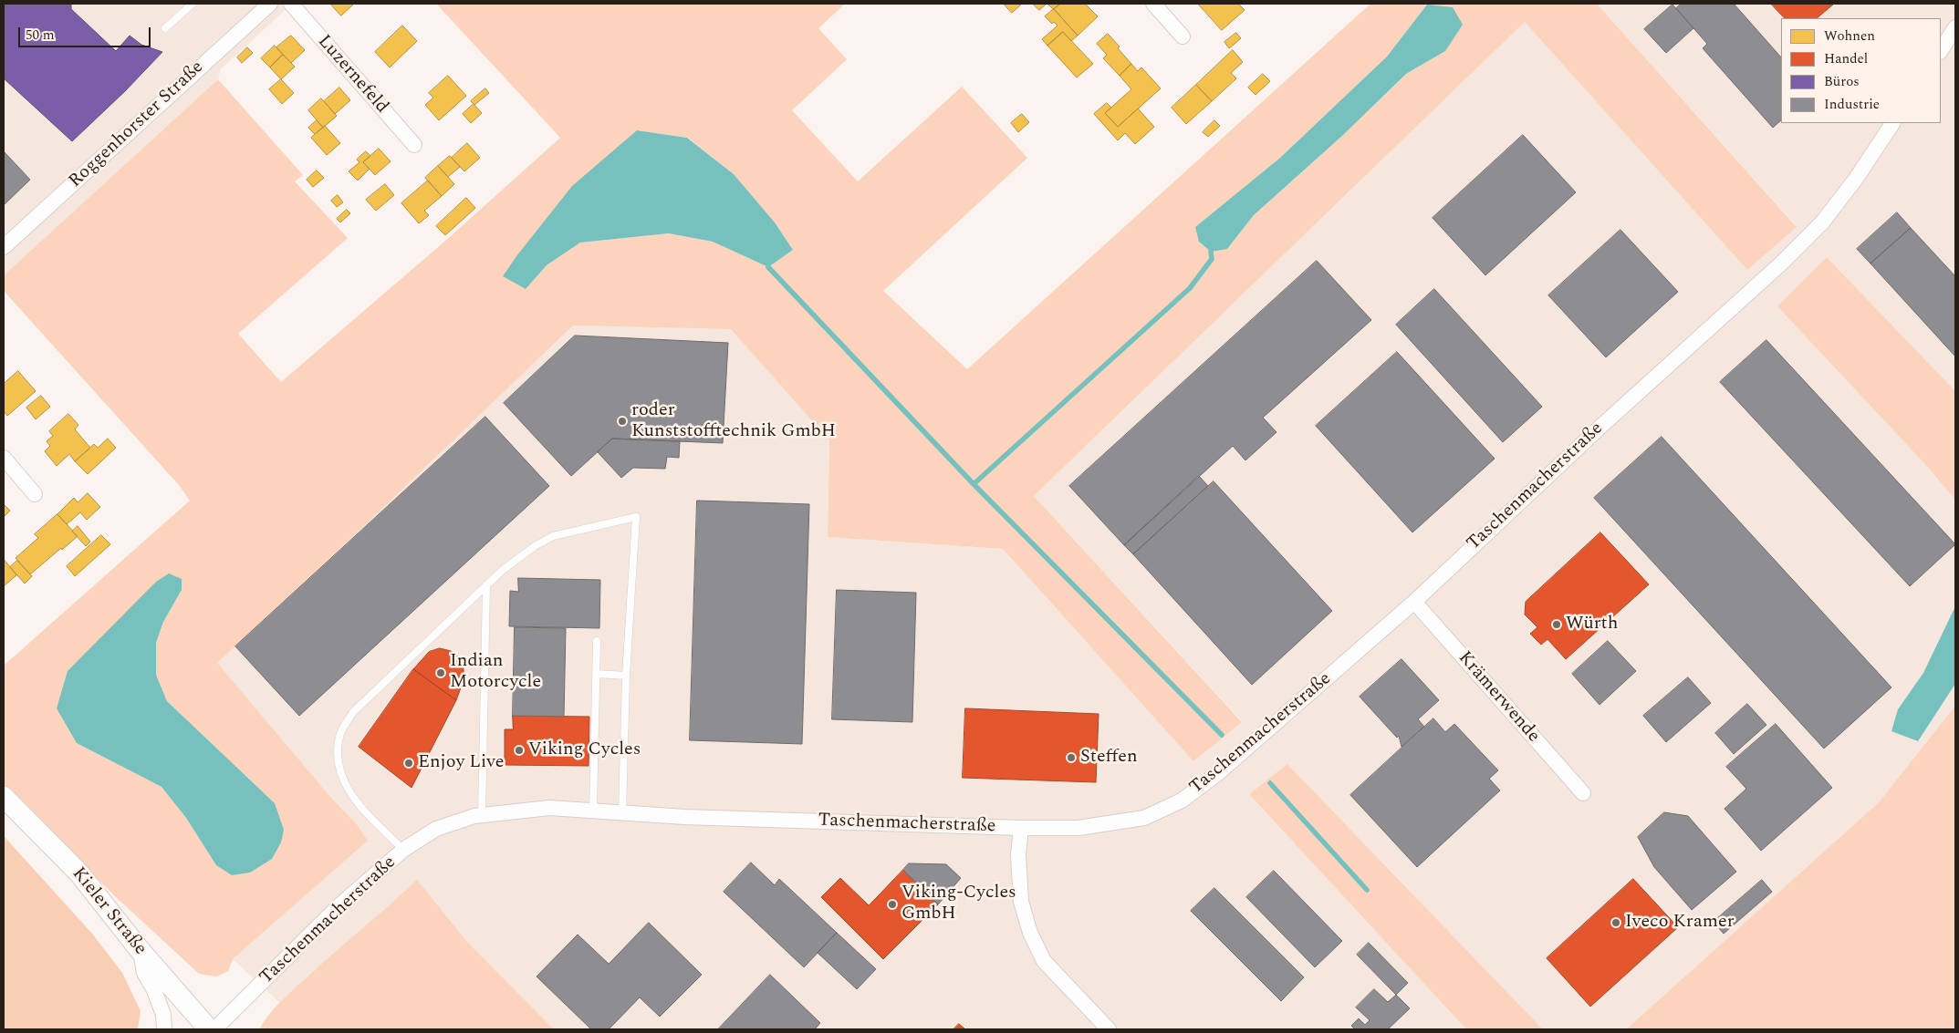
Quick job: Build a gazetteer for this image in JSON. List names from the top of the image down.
{
  "streets": {
    "main road": ["Kieler Straße"],
    "street": [
      "Luzernefeld",
      "Roggenhorster Straße",
      "Taschenmacherstraße",
      "Krämerwende"
    ]
  },
  "crossings": [
    ["Taschenmacherstraße", "Krämerwende"]
  ],
  "places": [
    "roder Kunststofftechnik GmbH",
    "Würth",
    "Indian Motorcycle",
    "Viking Cycles",
    "Steffen",
    "Enjoy Live",
    "Viking-Cycles GmbH",
    "Iveco Kramer"
  ],
  "legend": [
    "Wohnen",
    "Handel",
    "Büros",
    "Industrie"
  ],
  "scale_bar": "50 m"
}
